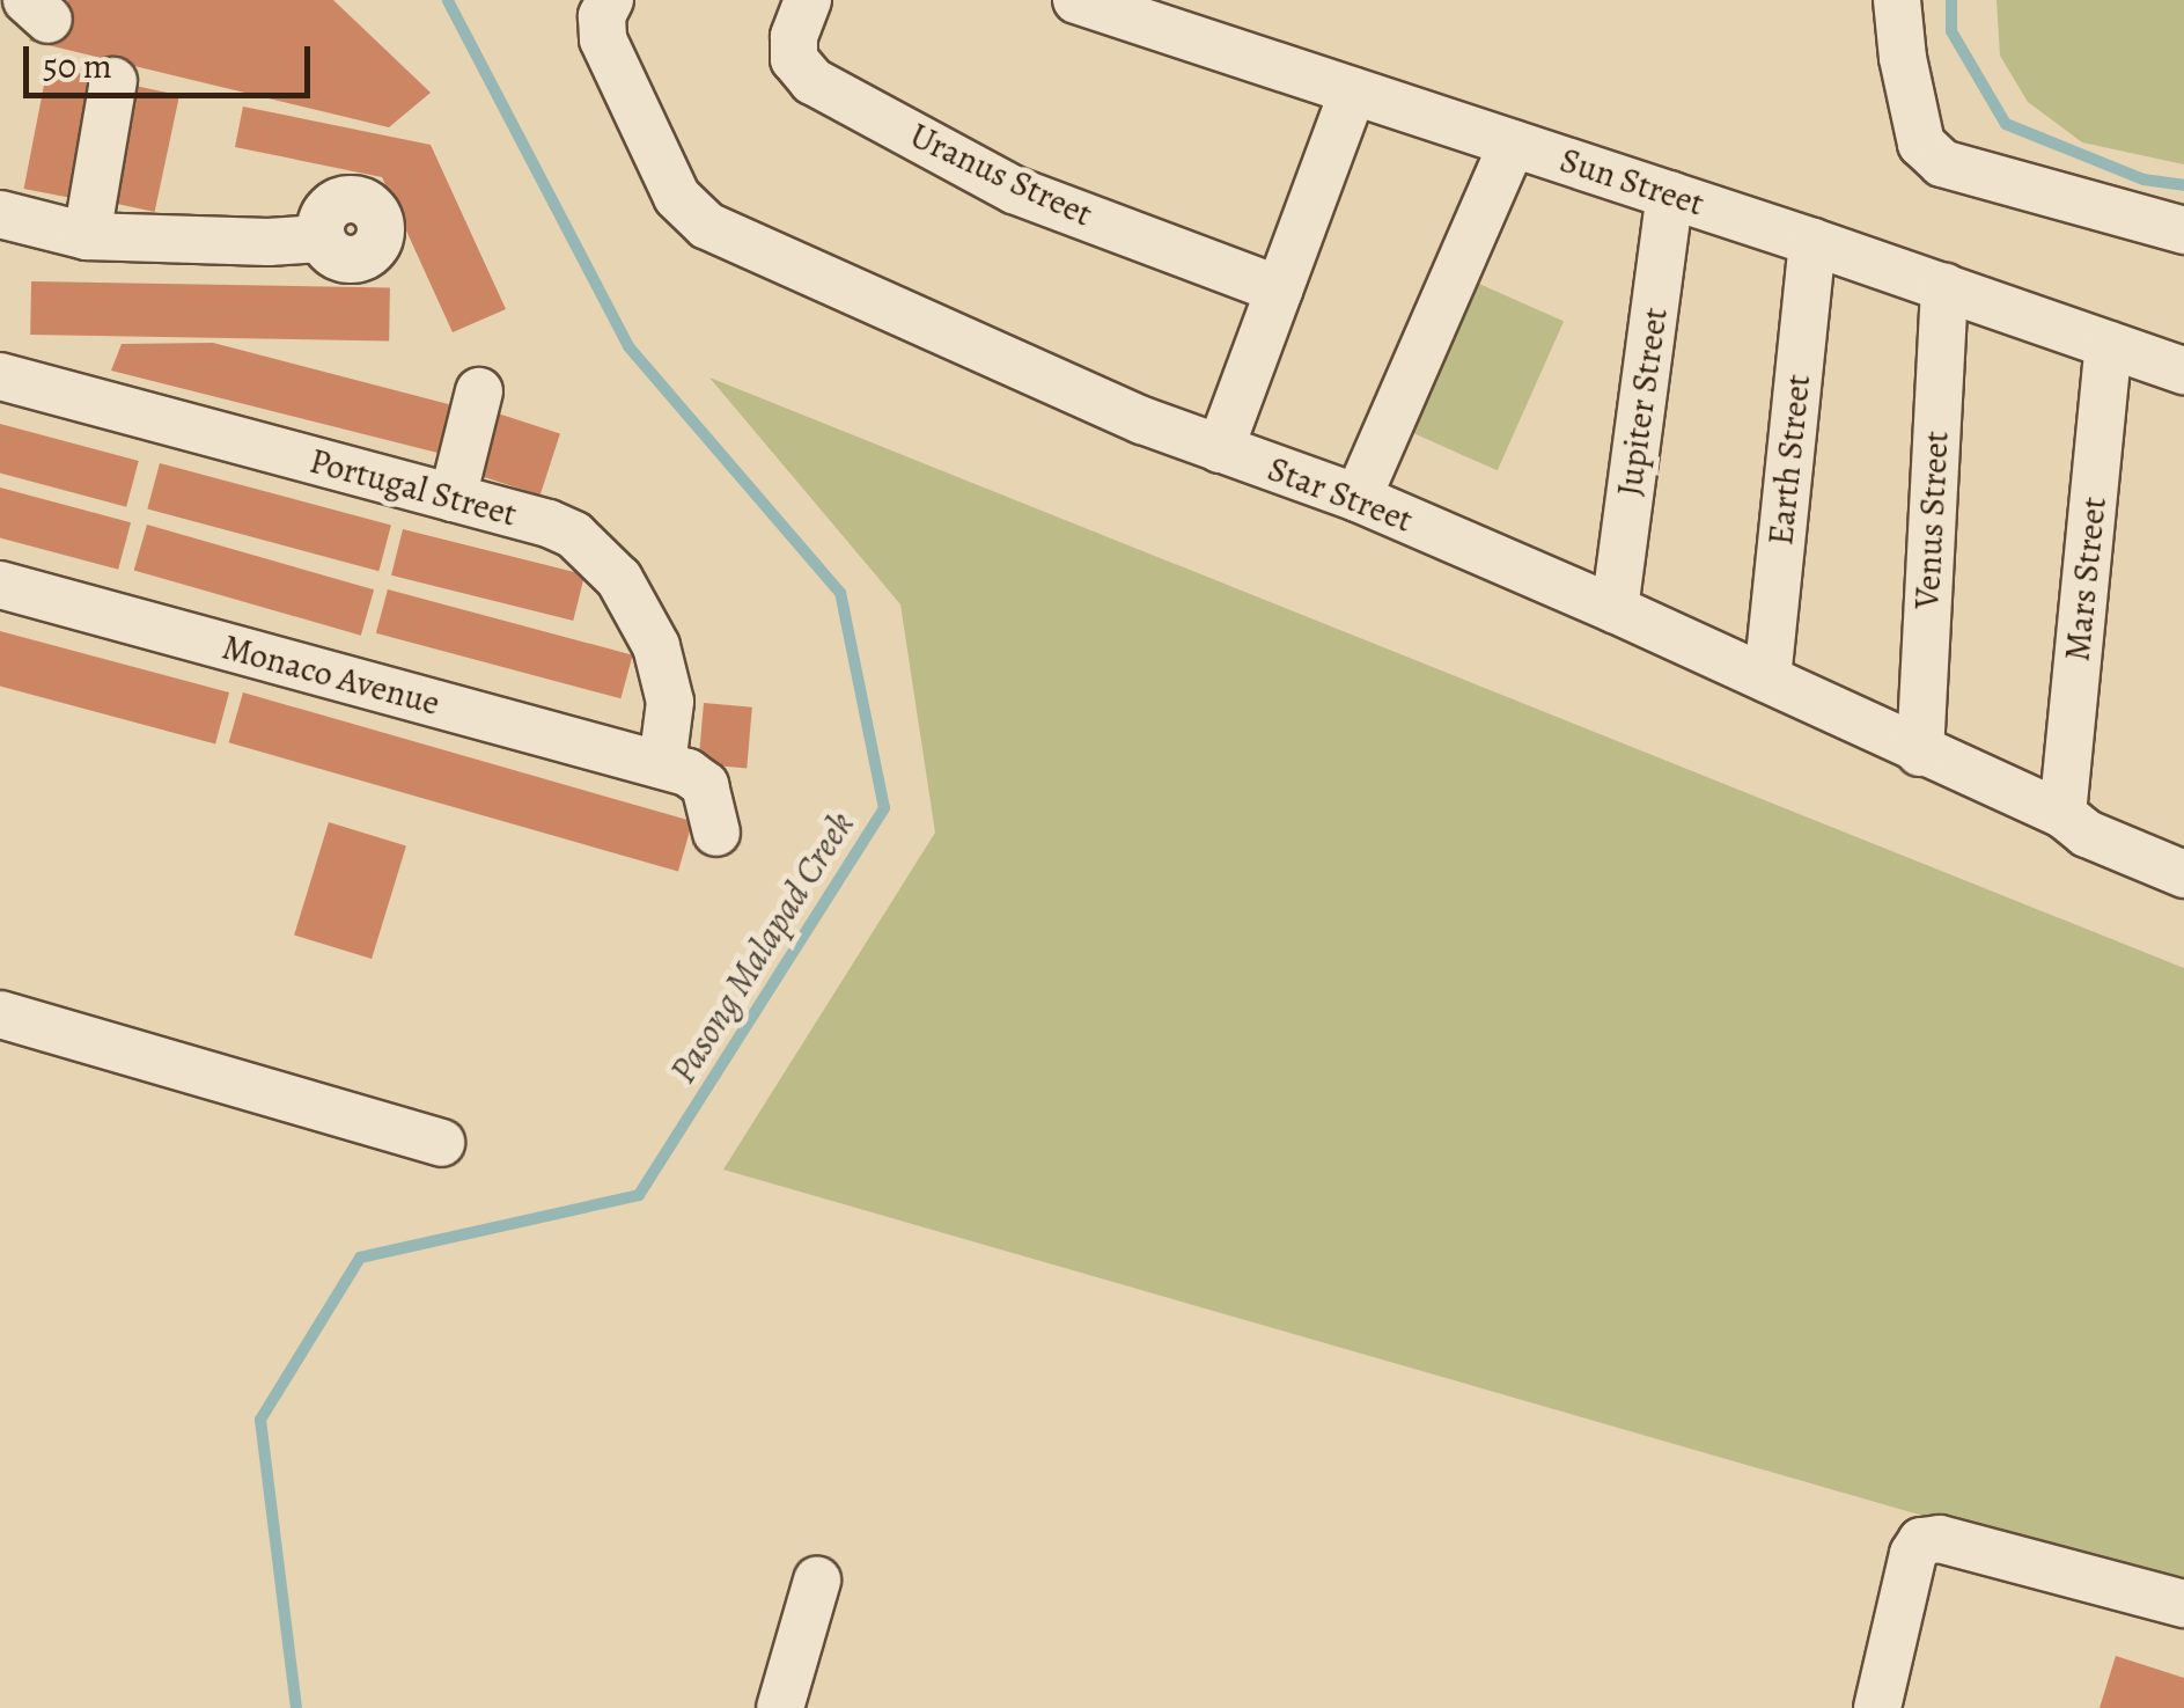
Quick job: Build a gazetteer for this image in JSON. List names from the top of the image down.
{
  "streets": {
    "street": [
      "Uranus Street",
      "Sun Street",
      "Jupiter Street",
      "Earth Street",
      "Portugal Street",
      "Star Street",
      "Venus Street",
      "Mars Street",
      "Monaco Avenue"
    ]
  },
  "crossings": [
    ["Sun Street", "Jupiter Street"],
    ["Sun Street", "Earth Street"],
    ["Sun Street", "Venus Street"],
    ["Sun Street", "Mars Street"],
    ["Jupiter Street", "Star Street"],
    ["Earth Street", "Star Street"],
    ["Portugal Street", "Monaco Avenue"],
    ["Star Street", "Venus Street"],
    ["Star Street", "Mars Street"]
  ],
  "water": ["Pasong Malapad Creek"],
  "scale_bar": "50 m"
}
